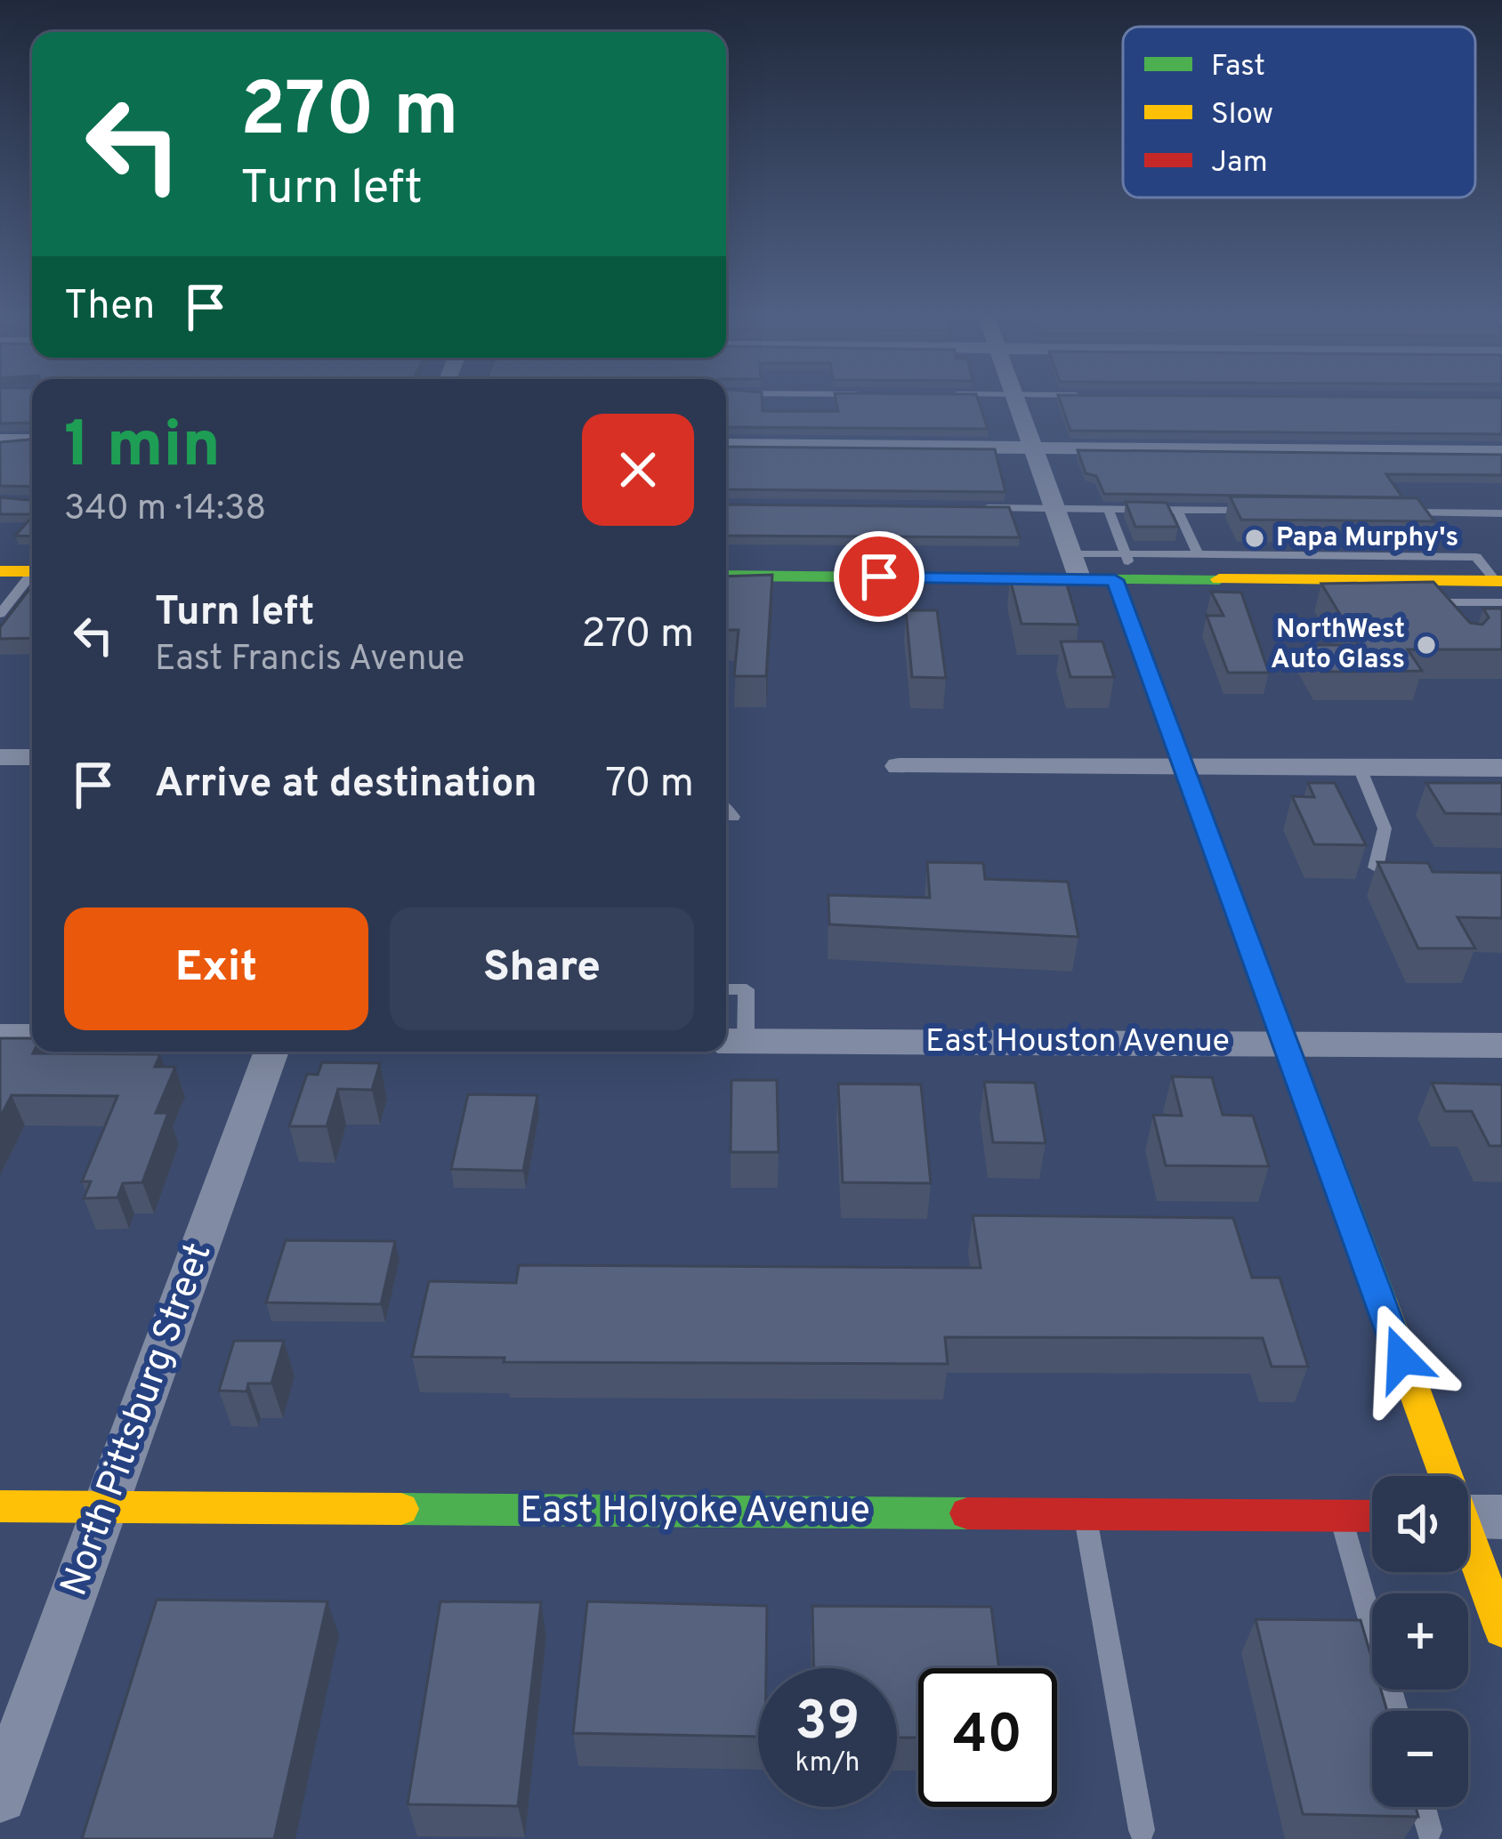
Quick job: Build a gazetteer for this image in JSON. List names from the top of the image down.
{
  "streets": {
    "street": ["East Houston Avenue", "North Pittsburg Street", "East Holyoke Avenue"]
  },
  "crossings": [
    ["North Pittsburg Street", "East Holyoke Avenue"]
  ],
  "places": ["Papa Murphy's", "NorthWest Auto Glass"],
  "legend": ["Fast", "Slow", "Jam"],
  "page": {
    "turn": ["270 m", "Turn left"],
    "then": "Then",
    "heading": ["1 min", "340 m · 14:38"],
    "list": [
      {
        "name": "Turn left",
        "note": "East Francis Avenue",
        "value": "270 m"
      },
      {
        "name": "Arrive at destination",
        "value": "70 m"
      }
    ],
    "buttons": ["Exit", "Share"],
    "map_buttons": ["+", "−"],
    "speed": "39 km/h",
    "limit": "40"
  }
}
